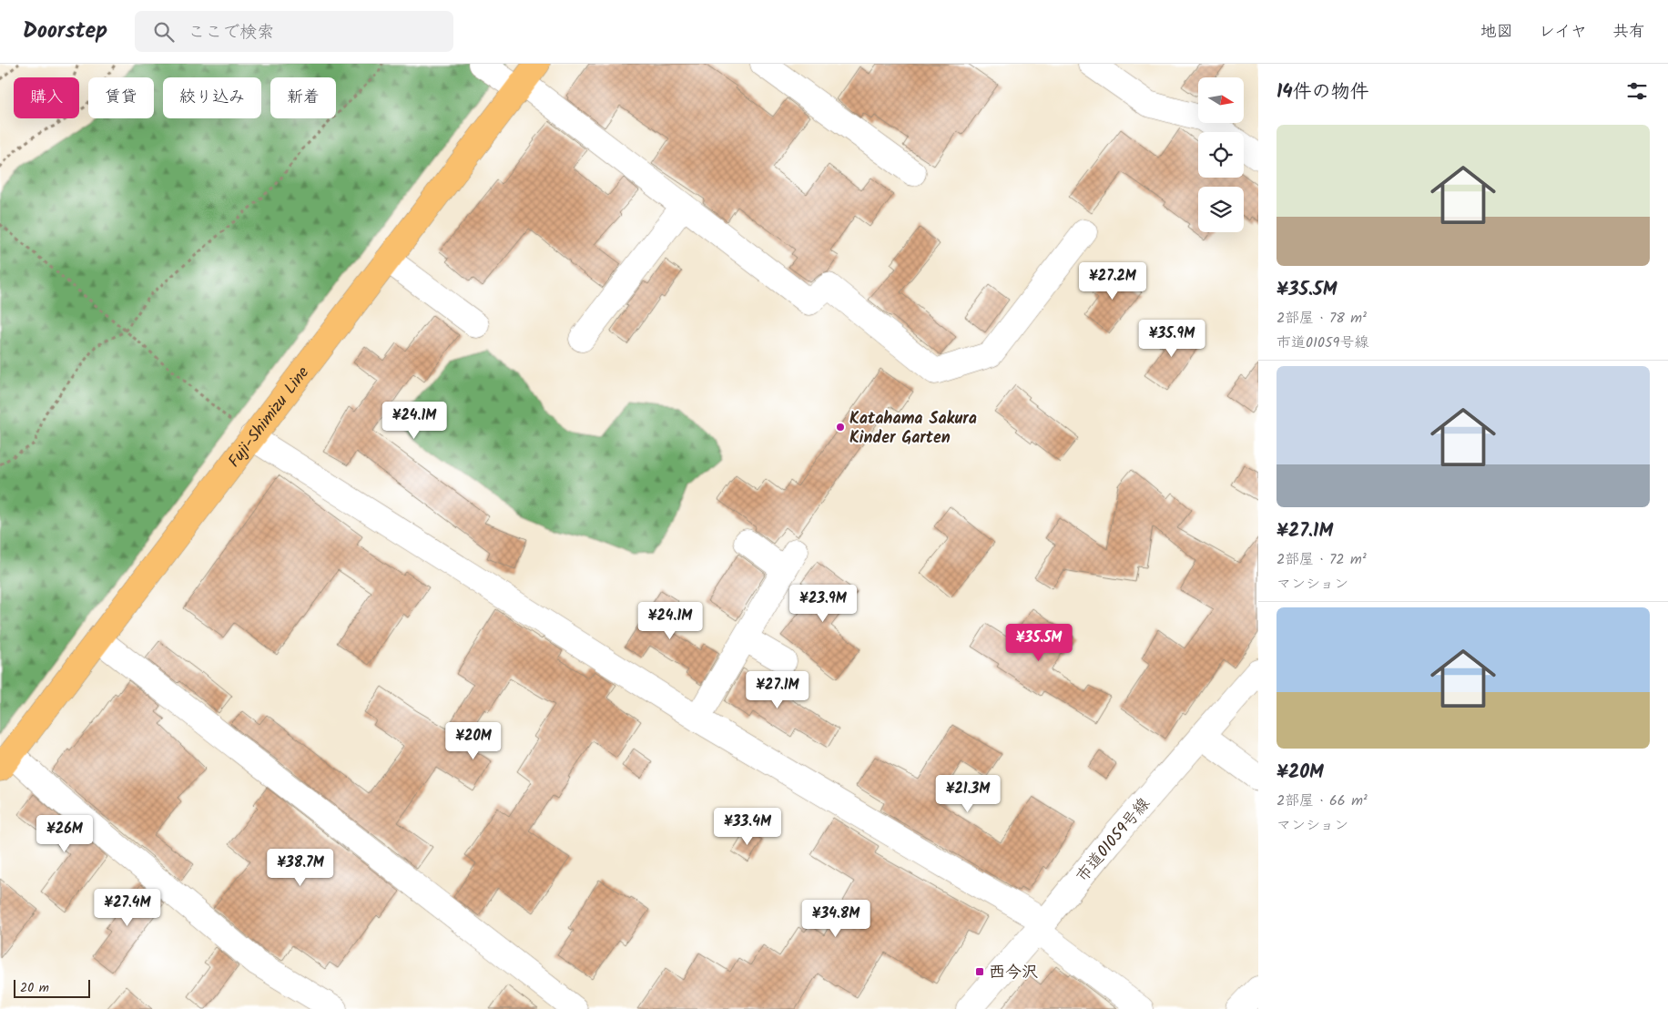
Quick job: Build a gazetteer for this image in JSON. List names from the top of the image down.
{
  "streets": {
    "main road": ["Fuji-Shimizu Line"],
    "street": ["市道01059号線"]
  },
  "places": {
    "other": ["Katahama Sakura Kinder Garten"],
    "transit": ["西今沢"]
  },
  "scale_bar": "20 m",
  "north": "right",
  "page": {
    "header": "Doorstep",
    "search": "ここで検索",
    "nav": ["地図", "レイヤ", "共有"],
    "heading": "14件の物件",
    "chip": [
      "購入",
      "賃貸",
      "絞り込み",
      "新着"
    ],
    "list": [
      {
        "name": "¥35.5M",
        "note": "2部屋 · 78 m² · 市道01059号線"
      },
      {
        "name": "¥27.1M",
        "note": "2部屋 · 72 m² · マンション"
      },
      {
        "name": "¥20M",
        "note": "2部屋 · 66 m² · マンション"
      }
    ],
    "price": [
      "¥27.2M",
      "¥35.9M",
      "¥24.1M",
      "¥23.9M",
      "¥24.1M",
      "¥35.5M",
      "¥27.1M",
      "¥20M",
      "¥21.3M",
      "¥33.4M",
      "¥26M",
      "¥38.7M",
      "¥27.4M",
      "¥34.8M"
    ],
    "scale": "20 m"
  }
}
